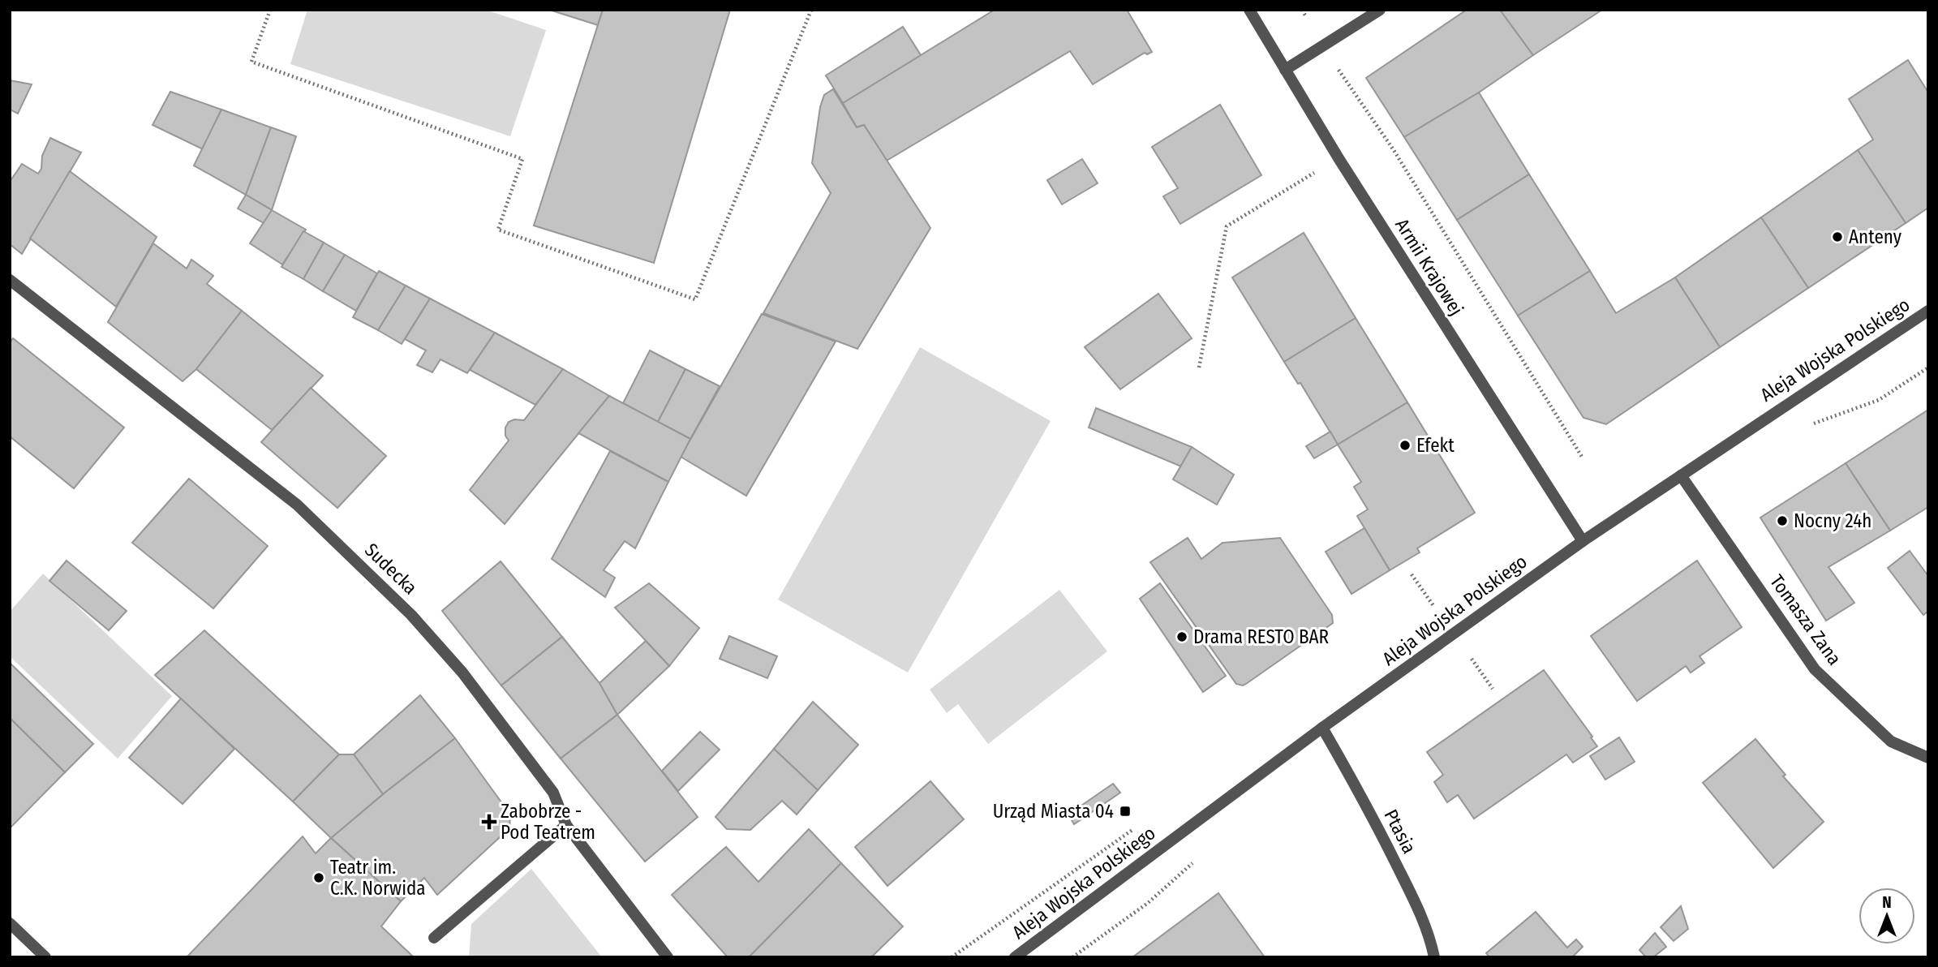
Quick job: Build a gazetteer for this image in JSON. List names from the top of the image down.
{
  "streets": {
    "street": [
      "Armii Krajowej",
      "Aleja Wojska Polskiego",
      "Sudecka",
      "Tomasza Zana",
      "Ptasia"
    ]
  },
  "crossings": [
    ["Armii Krajowej", "Aleja Wojska Polskiego"],
    ["Aleja Wojska Polskiego", "Tomasza Zana"],
    ["Aleja Wojska Polskiego", "Ptasia"]
  ],
  "places": {
    "other": [
      "Anteny",
      "Efekt",
      "Nocny 24h",
      "Drama RESTO BAR",
      "Teatr im. C.K. Norwida"
    ],
    "transit": ["Urząd Miasta 04"],
    "health": ["Zabobrze - Pod Teatrem"]
  },
  "north": "top"
}
